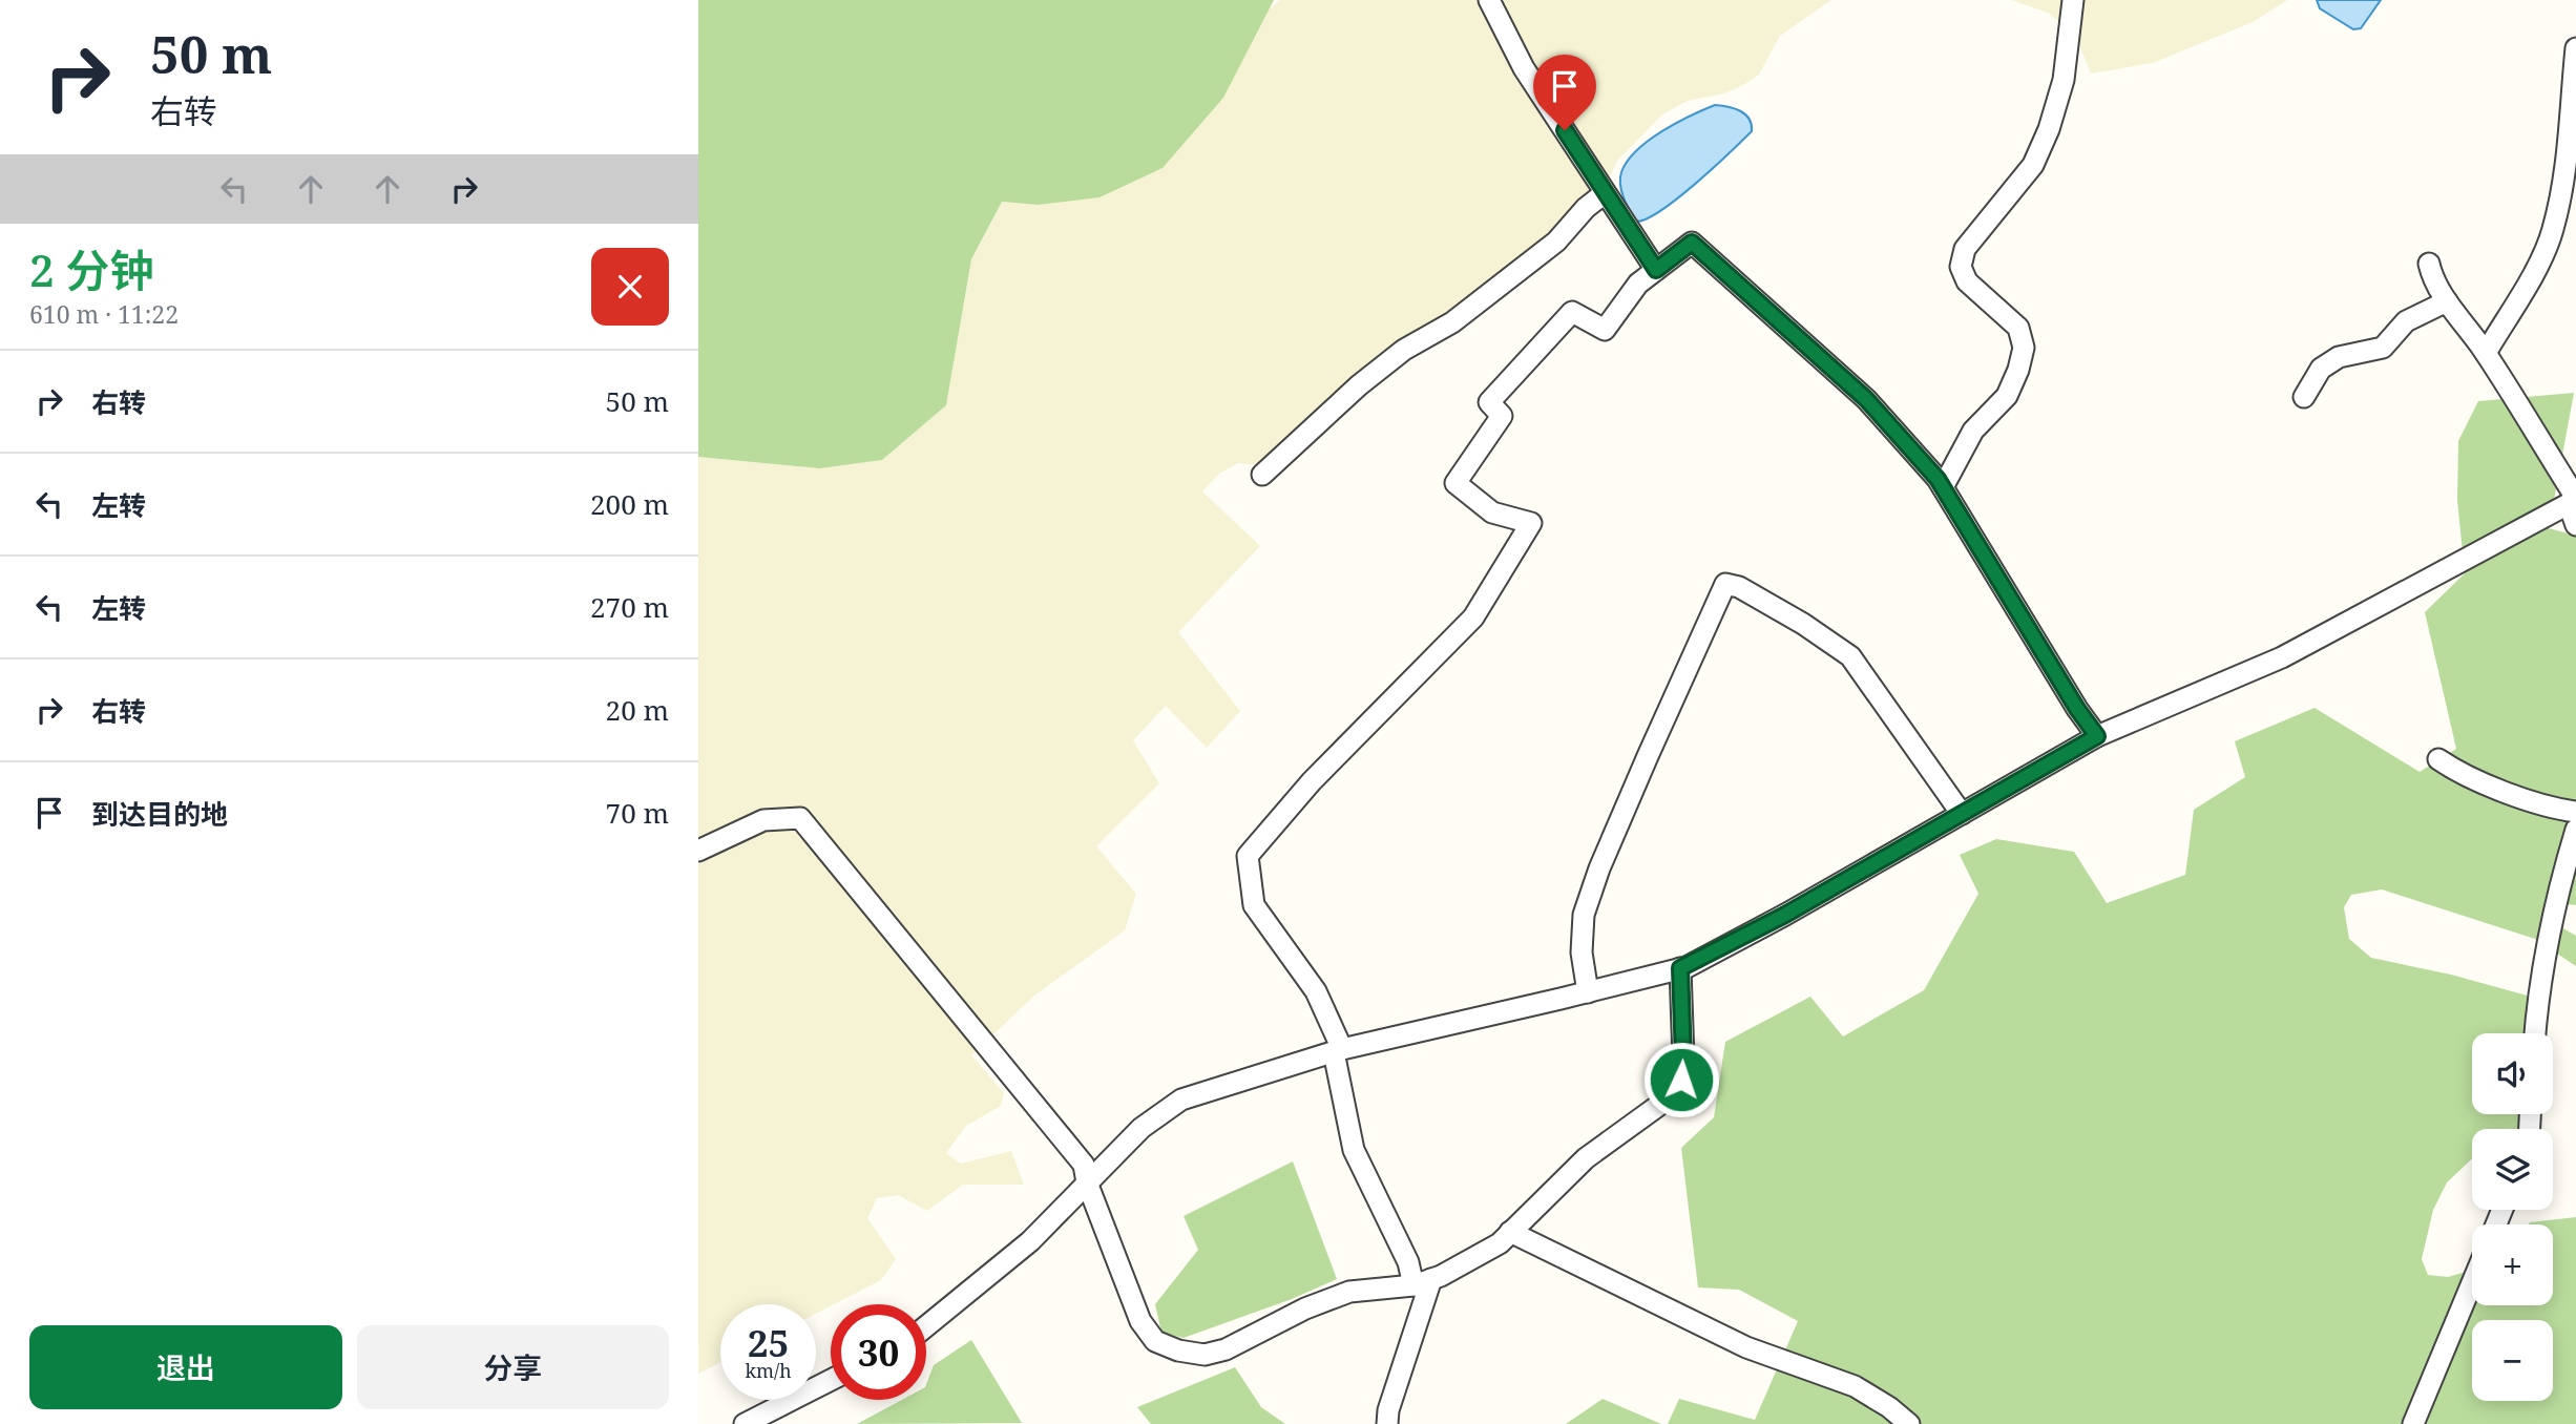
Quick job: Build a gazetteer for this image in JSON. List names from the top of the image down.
{
  "page": {
    "turn": ["50 m", "右转"],
    "heading": ["2 分钟", "610 m · 11:22"],
    "list": [
      {
        "name": "右转",
        "value": "50 m"
      },
      {
        "name": "左转",
        "value": "200 m"
      },
      {
        "name": "左转",
        "value": "270 m"
      },
      {
        "name": "右转",
        "value": "20 m"
      },
      {
        "name": "到达目的地",
        "value": "70 m"
      }
    ],
    "map_buttons": ["+", "−"],
    "speed": "25 km/h",
    "limit": "30",
    "buttons": ["退出", "分享"]
  }
}
